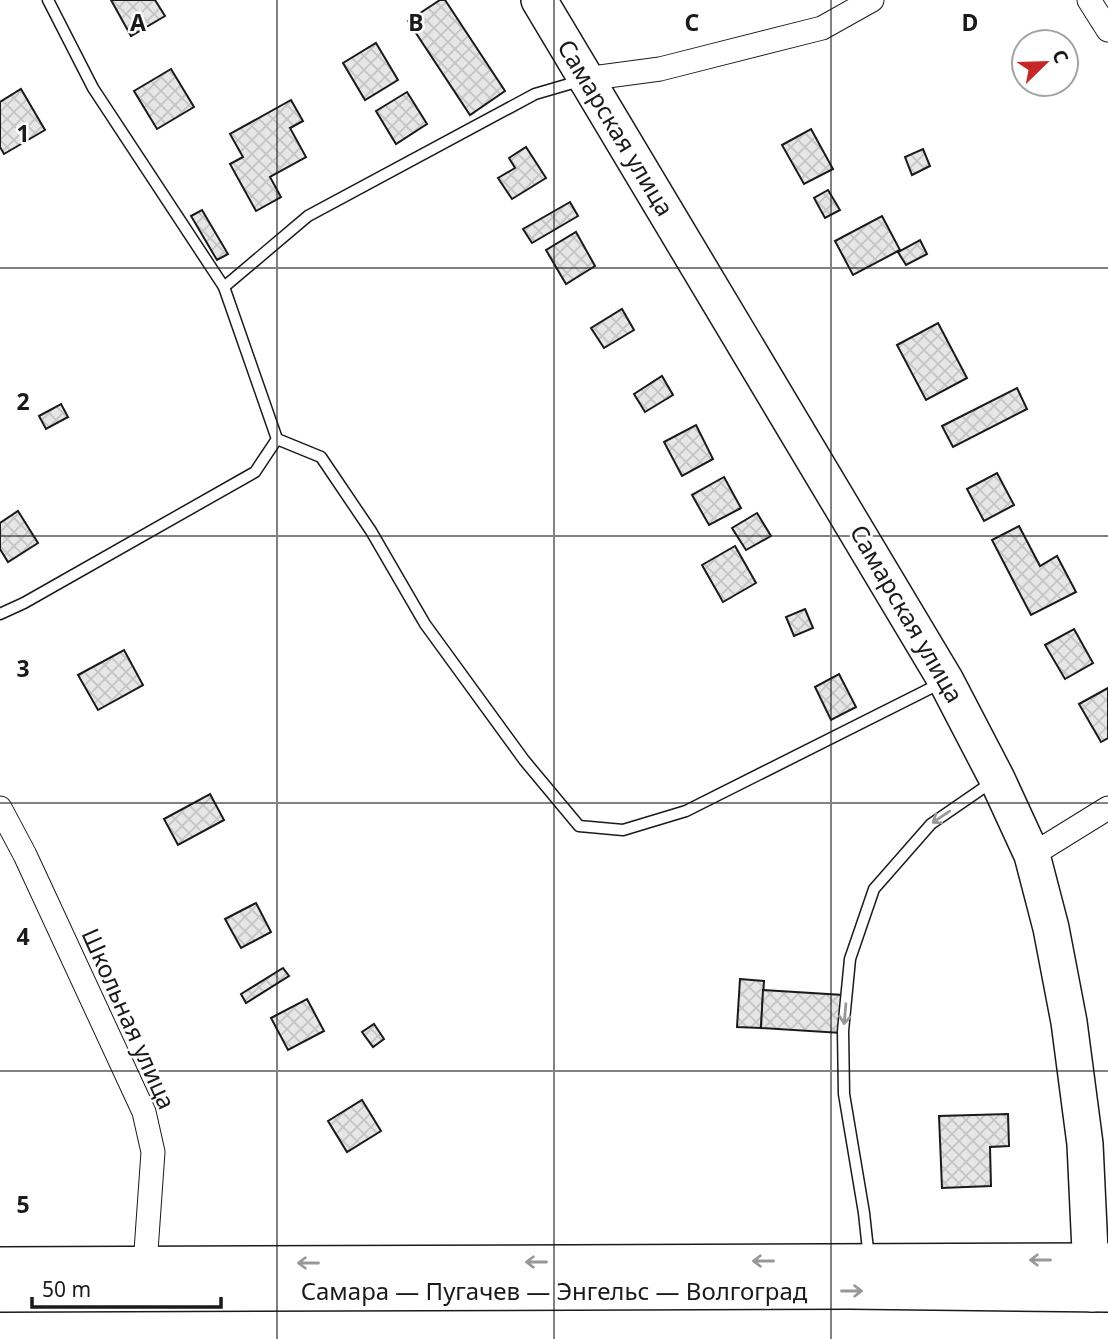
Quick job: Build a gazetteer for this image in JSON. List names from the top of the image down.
{
  "streets": {
    "main road": ["Самарская улица", "Самара — Пугачев — Энгельс — Волгоград"],
    "street": ["Школьная улица"]
  },
  "crossings": [
    ["Самарская улица", "Самара — Пугачев — Энгельс — Волгоград"],
    ["Школьная улица", "Самара — Пугачев — Энгельс — Волгоград"]
  ],
  "scale_bar": "50 m",
  "north": "top right",
  "grid": {
    "columns": [
      "A",
      "B",
      "C",
      "D"
    ],
    "rows": [
      "1",
      "2",
      "3",
      "4",
      "5"
    ]
  }
}
